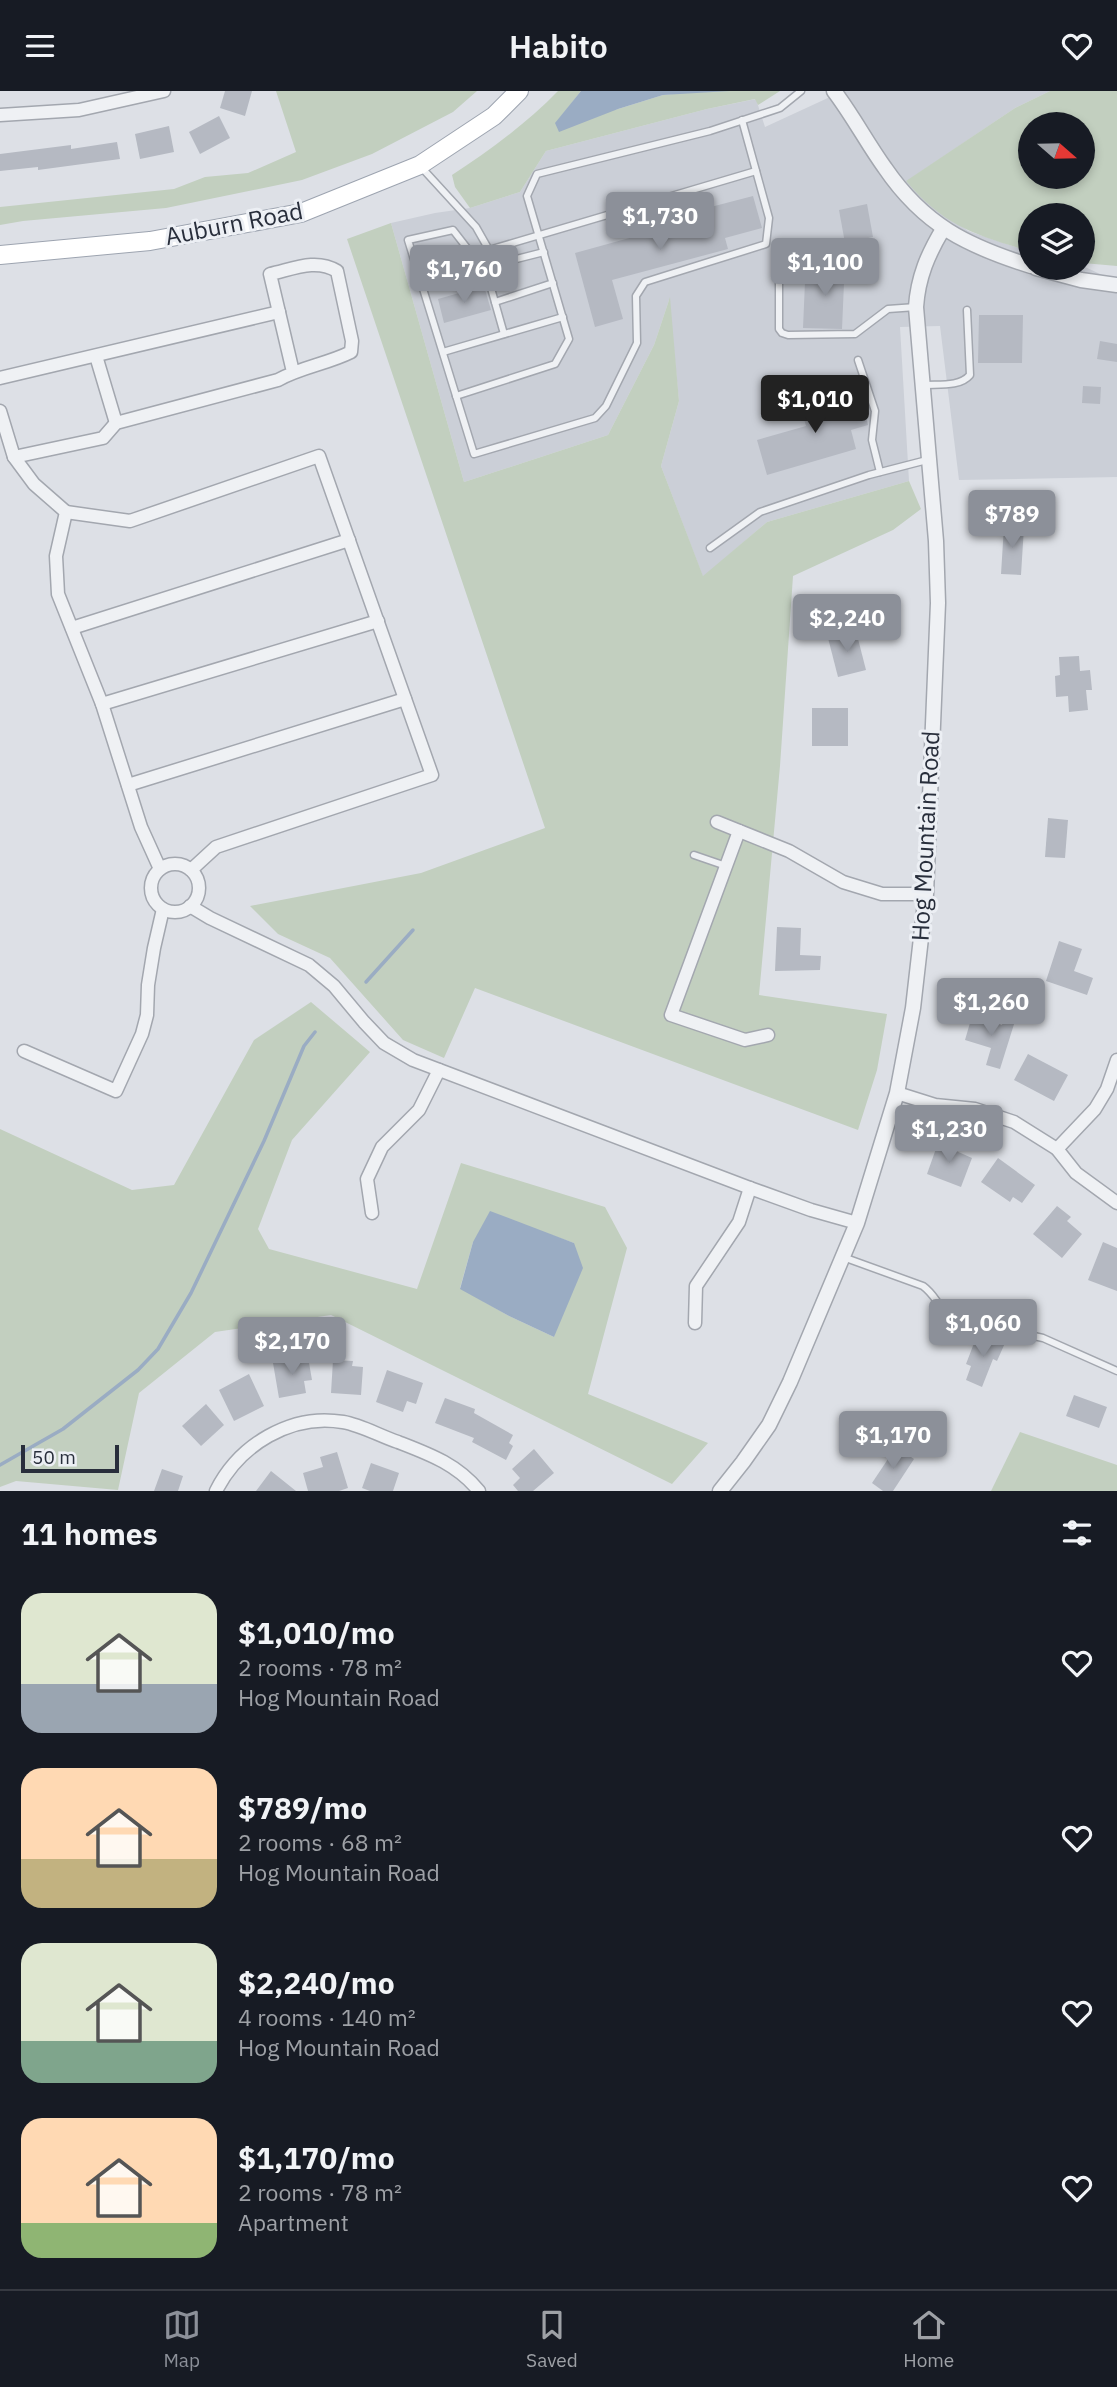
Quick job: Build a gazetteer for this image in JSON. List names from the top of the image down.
{
  "streets": {
    "main road": ["Auburn Road"],
    "street": ["Hog Mountain Road"]
  },
  "scale_bar": "50 m",
  "north": "right",
  "page": {
    "header": "Habito",
    "price": [
      "$1,730",
      "$1,100",
      "$1,760",
      "$1,010",
      "$789",
      "$2,240",
      "$1,260",
      "$1,230",
      "$1,060",
      "$2,170",
      "$1,170"
    ],
    "scale": "50 m",
    "heading": "11 homes",
    "list": [
      {
        "name": "$1,010/mo",
        "note": "2 rooms · 78 m² · Hog Mountain Road"
      },
      {
        "name": "$789/mo",
        "note": "2 rooms · 68 m² · Hog Mountain Road"
      },
      {
        "name": "$2,240/mo",
        "note": "4 rooms · 140 m² · Hog Mountain Road"
      },
      {
        "name": "$1,170/mo",
        "note": "2 rooms · 78 m² · Apartment"
      }
    ],
    "tabs": ["Map", "Saved", "Home"]
  }
}
